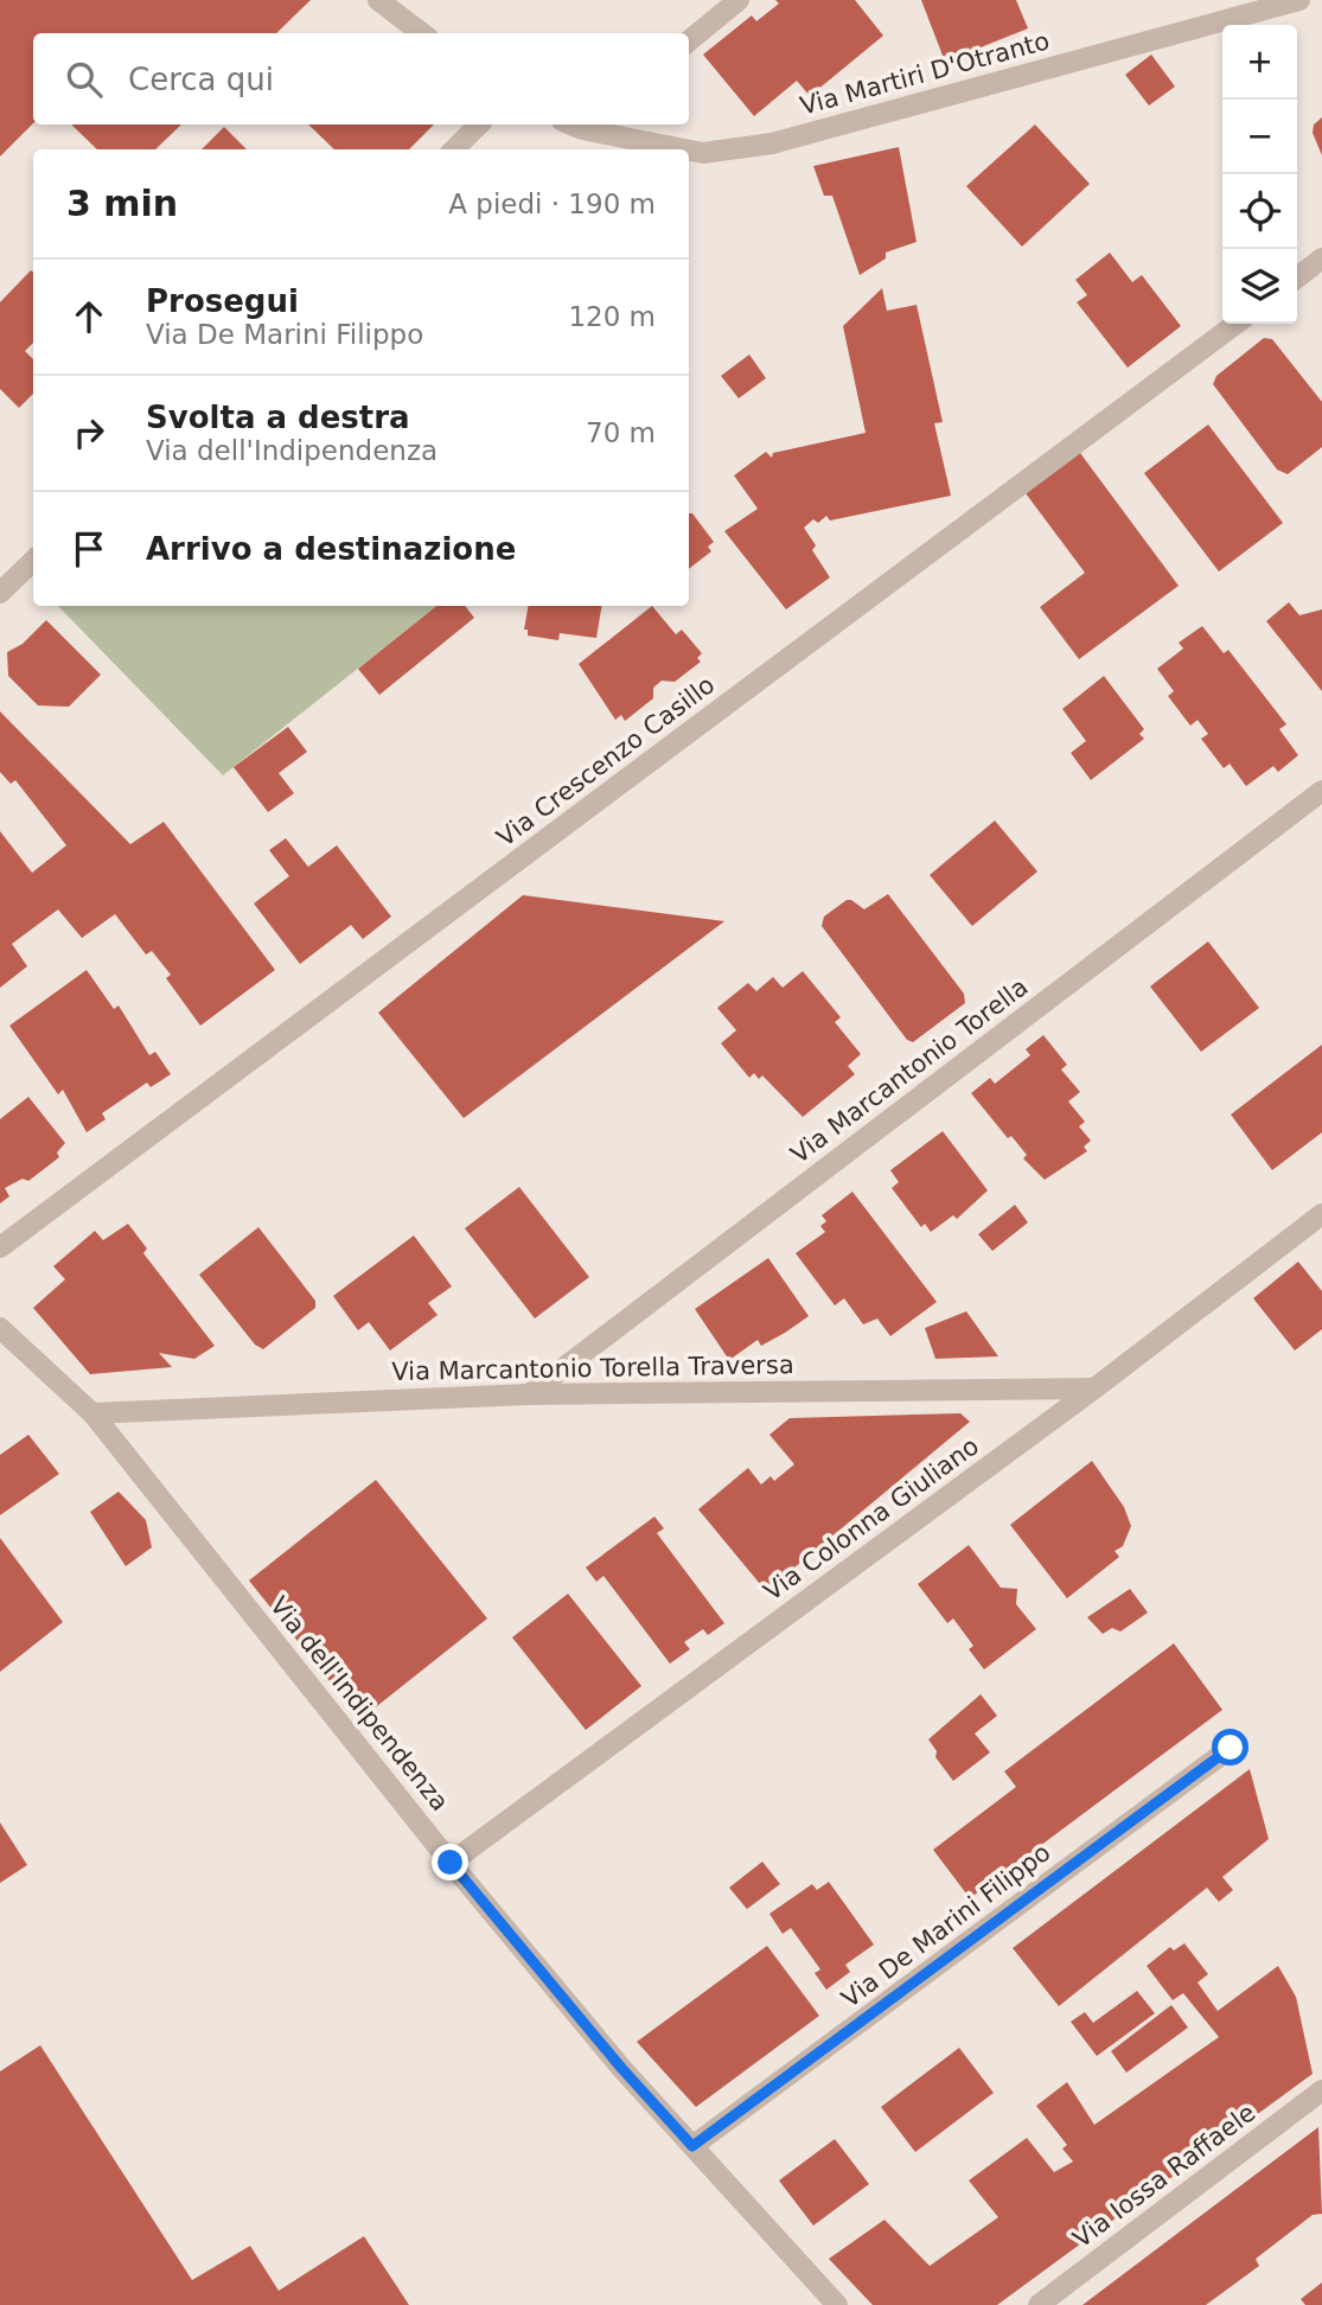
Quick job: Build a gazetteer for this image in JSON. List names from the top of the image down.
{
  "streets": {
    "street": [
      "Via Martiri D'Otranto",
      "Via Crescenzo Casillo",
      "Via Marcantonio Torella",
      "Via Marcantonio Torella Traversa",
      "Via Colonna Giuliano",
      "Via dell'Indipendenza",
      "Via De Marini Filippo",
      "Via Iossa Raffaele"
    ]
  },
  "crossings": [
    ["Via Marcantonio Torella", "Via Marcantonio Torella Traversa"],
    ["Via Marcantonio Torella Traversa", "Via Colonna Giuliano"],
    ["Via Marcantonio Torella Traversa", "Via dell'Indipendenza"],
    ["Via Colonna Giuliano", "Via dell'Indipendenza"],
    ["Via dell'Indipendenza", "Via De Marini Filippo"]
  ],
  "page": {
    "map_buttons": ["+", "−"],
    "search": "Cerca qui",
    "heading": ["3 min", "A piedi · 190 m"],
    "list": [
      ["Prosegui", "Via De Marini Filippo", "120 m"],
      ["Svolta a destra", "Via dell'Indipendenza", "70 m"],
      "Arrivo a destinazione"
    ]
  }
}
